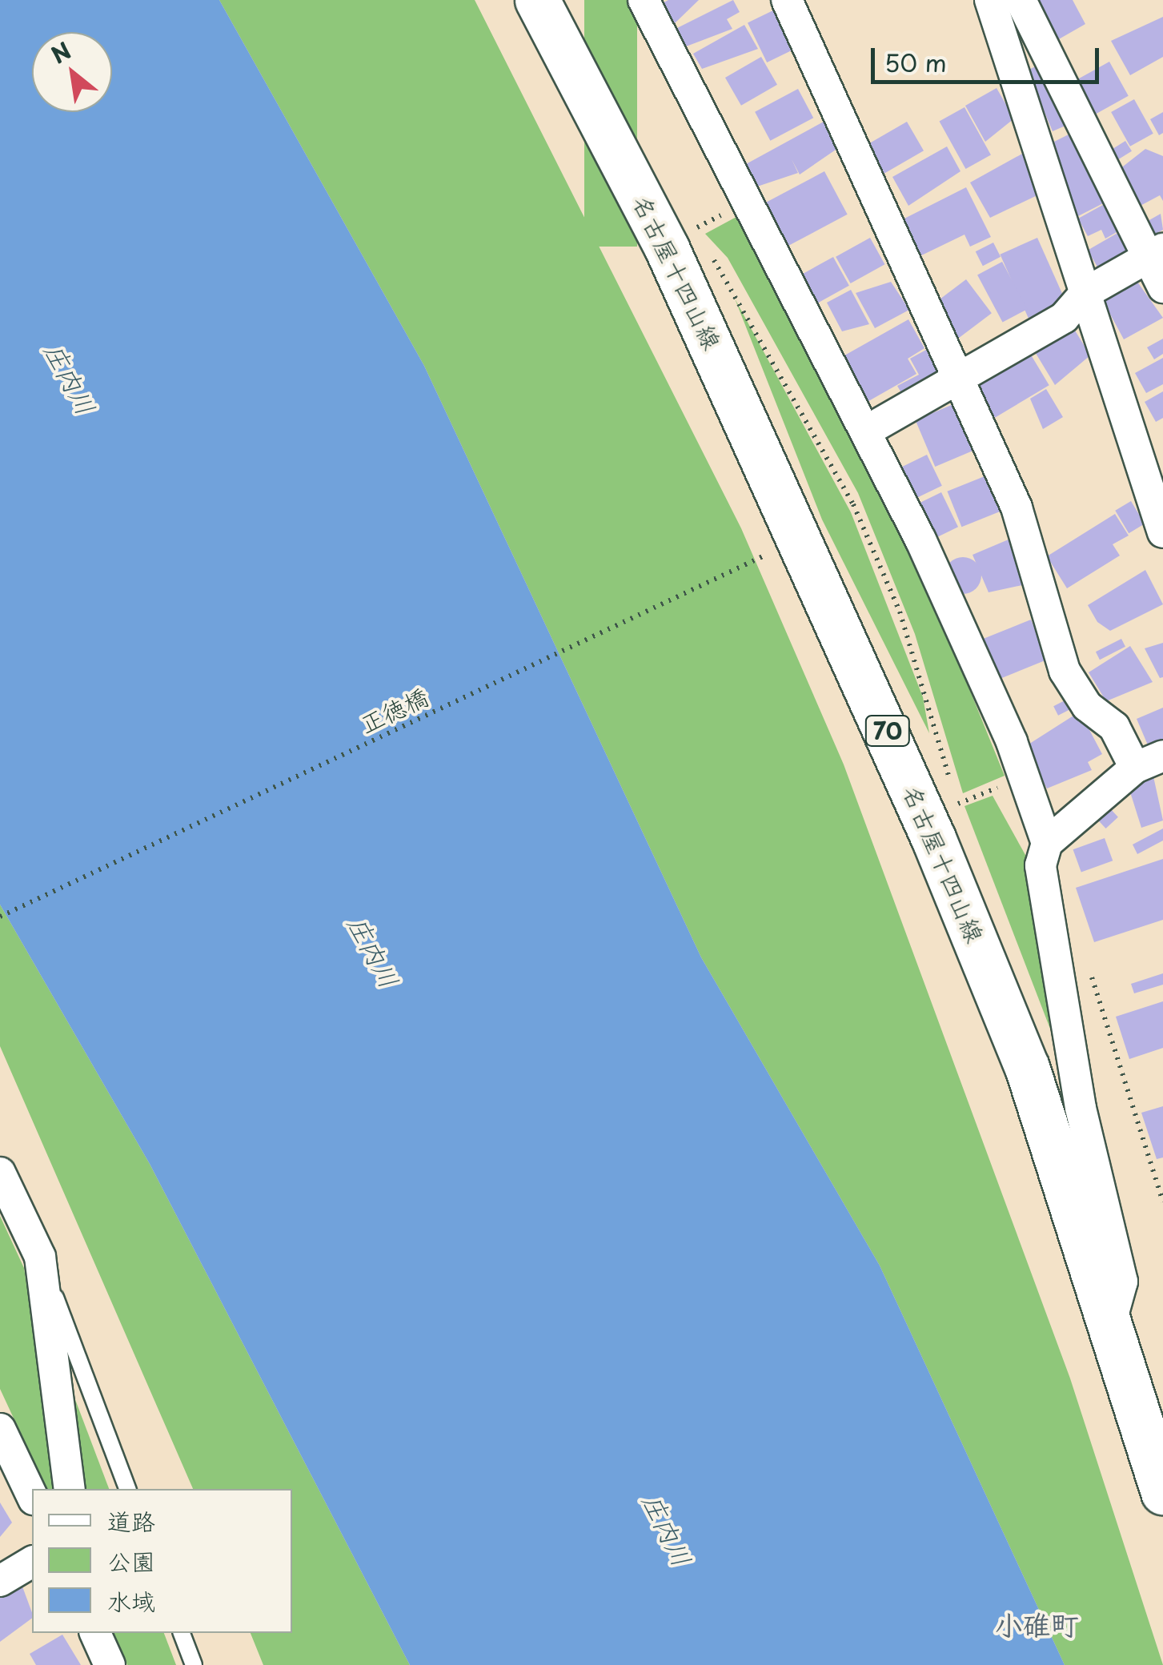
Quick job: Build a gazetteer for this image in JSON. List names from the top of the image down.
{
  "streets": {
    "main road": ["名古屋十四山線", "70"],
    "path": ["正徳橋"]
  },
  "crossings": [
    ["名古屋十四山線", "正徳橋"]
  ],
  "districts": ["小碓町"],
  "water": ["庄内川"],
  "legend": ["道路", "公園", "水域"],
  "scale_bar": "50 m",
  "north": "top left"
}
